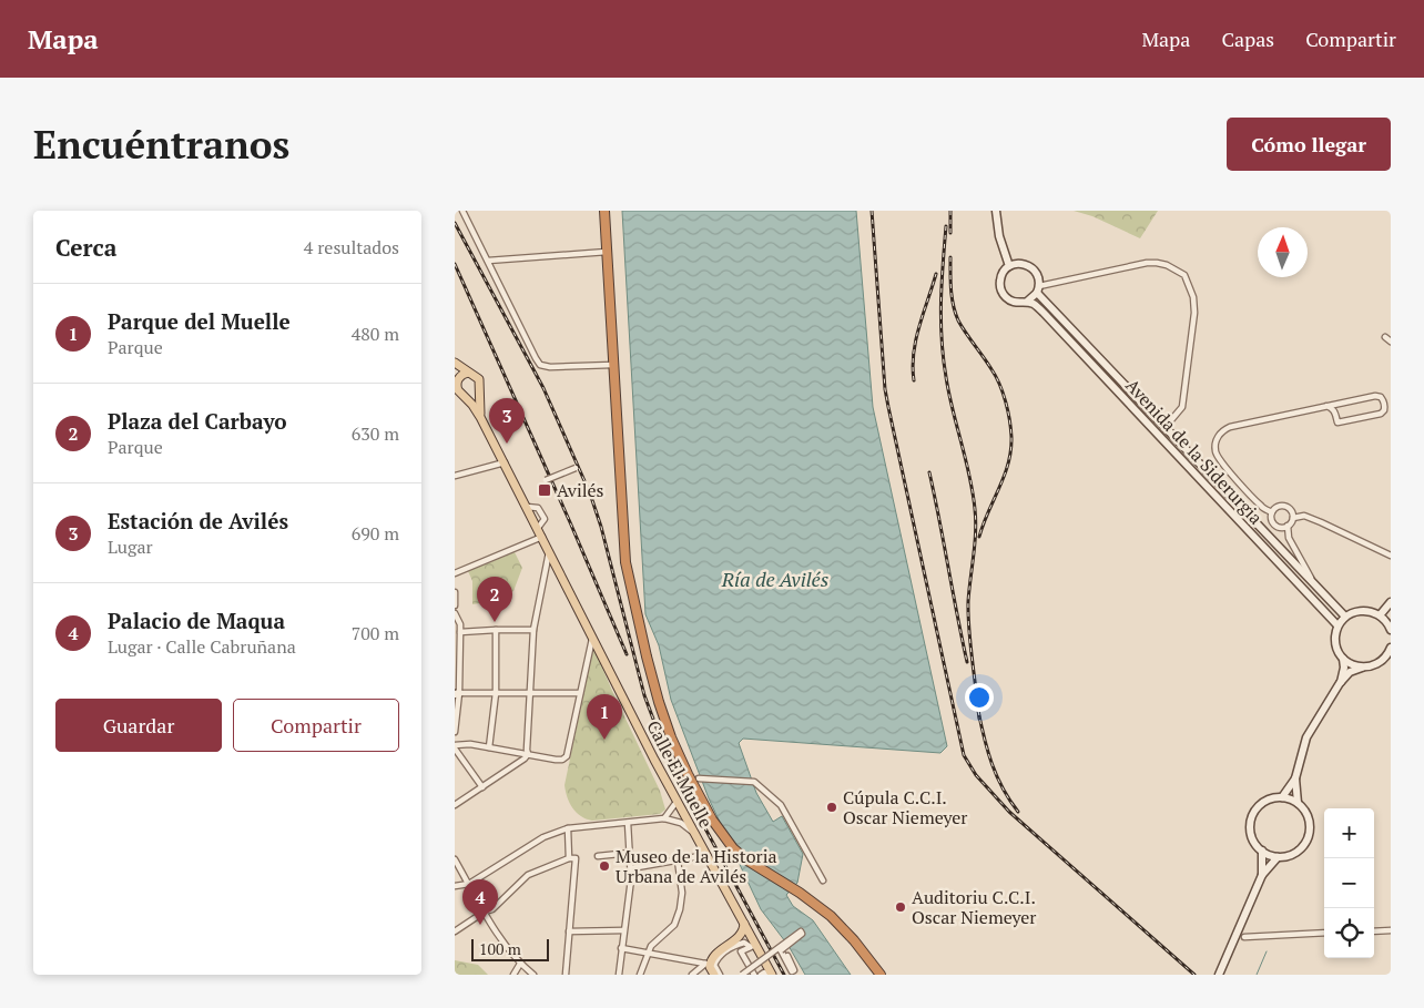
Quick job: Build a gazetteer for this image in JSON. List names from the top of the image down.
{
  "streets": {
    "main road": ["Calle El Muelle"],
    "street": ["Avenida de la Siderurgia"]
  },
  "water": ["Ría de Avilés"],
  "places": {
    "transit": ["Avilés"],
    "other": ["Cúpula C.C.I. Oscar Niemeyer", "Museo de la Historia Urbana de Avilés", "Auditoriu C.C.I. Oscar Niemeyer"]
  },
  "scale_bar": "100 m",
  "north": "top",
  "page": {
    "header": "Mapa",
    "nav": ["Mapa", "Capas", "Compartir"],
    "buttons": [
      "Cómo llegar",
      ["Guardar", "Compartir"]
    ],
    "title": "Encuéntranos",
    "heading": ["Cerca", "4 resultados"],
    "list": [
      {
        "mark": "1",
        "name": "Parque del Muelle",
        "note": "Parque",
        "value": "480 m"
      },
      {
        "mark": "2",
        "name": "Plaza del Carbayo",
        "note": "Parque",
        "value": "630 m"
      },
      {
        "mark": "3",
        "name": "Estación de Avilés",
        "note": "Lugar",
        "value": "690 m"
      },
      {
        "mark": "4",
        "name": "Palacio de Maqua",
        "note": "Lugar · Calle Cabruñana",
        "value": "700 m"
      }
    ],
    "pins": [
      "3",
      "2",
      "1",
      "4"
    ],
    "map_buttons": ["+", "−"],
    "scale": "100 m"
  }
}
